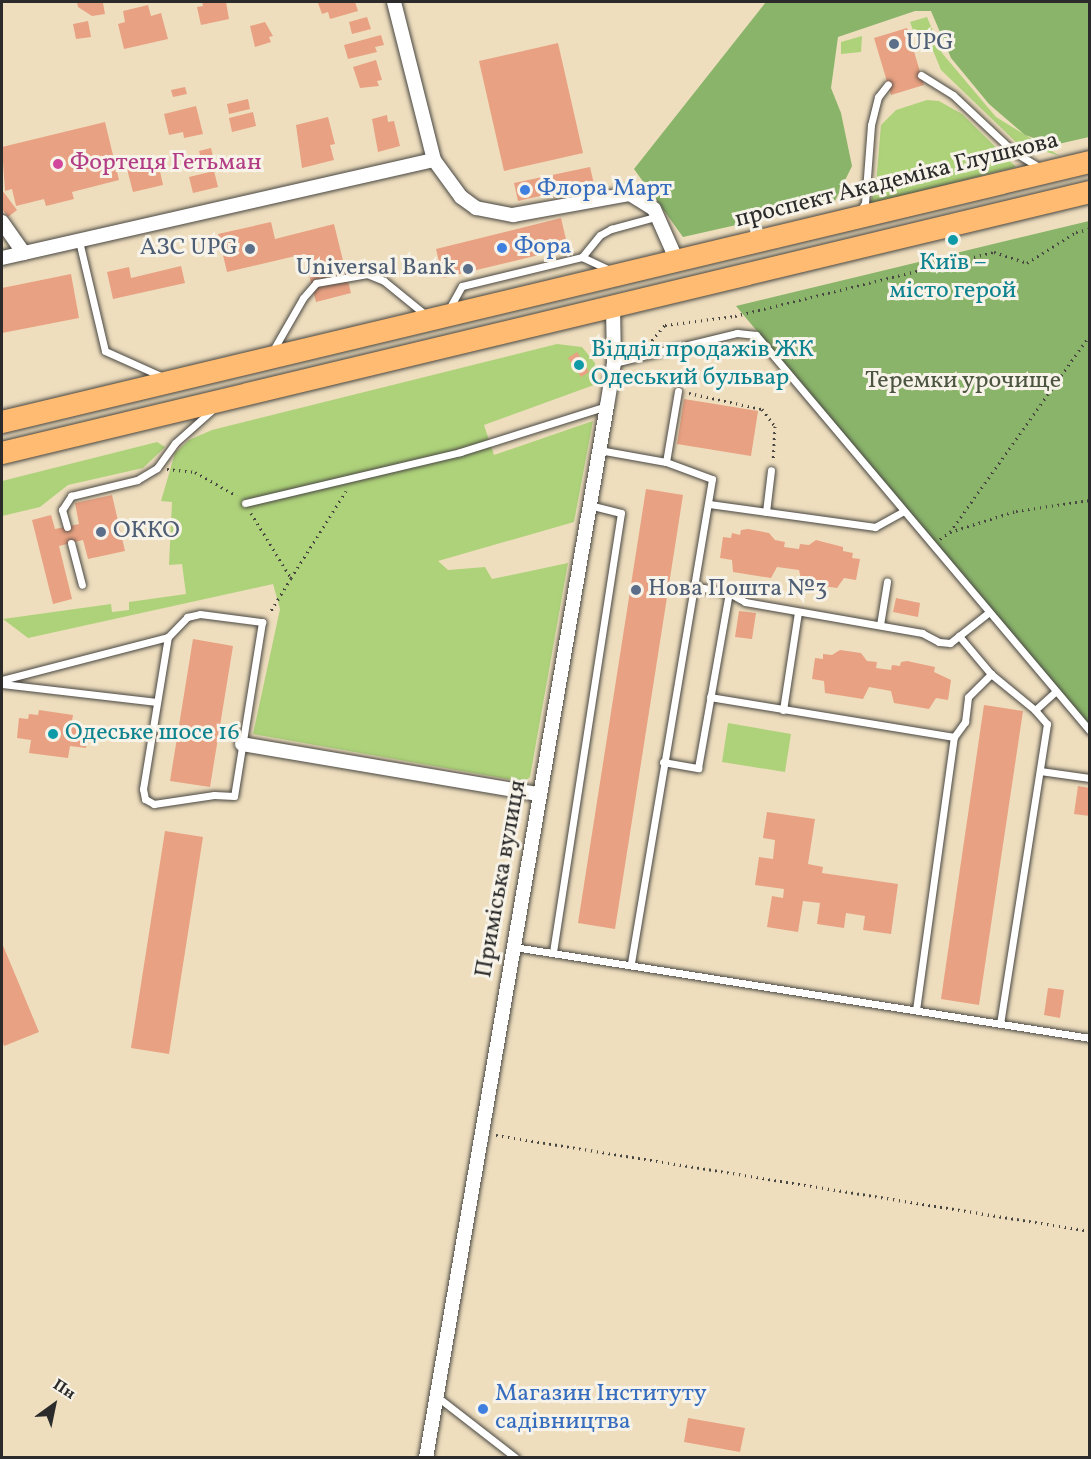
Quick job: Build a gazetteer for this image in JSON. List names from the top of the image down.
{
  "streets": {
    "highway": ["проспект Академіка Глушкова"],
    "street": ["Приміська вулиця"]
  },
  "parks": ["Теремки урочище"],
  "places": [
    "UPG",
    "Фортеця Гетьман",
    "Флора Март",
    "Київ – місто герой",
    "Фора",
    "АЗС UPG",
    "Universal Bank",
    "Відділ продажів ЖК Одеський бульвар",
    "ОККО",
    "Нова Пошта №3",
    "Одеське шосе 16",
    "Магазин Інституту садівництва"
  ],
  "north": "top right"
}
